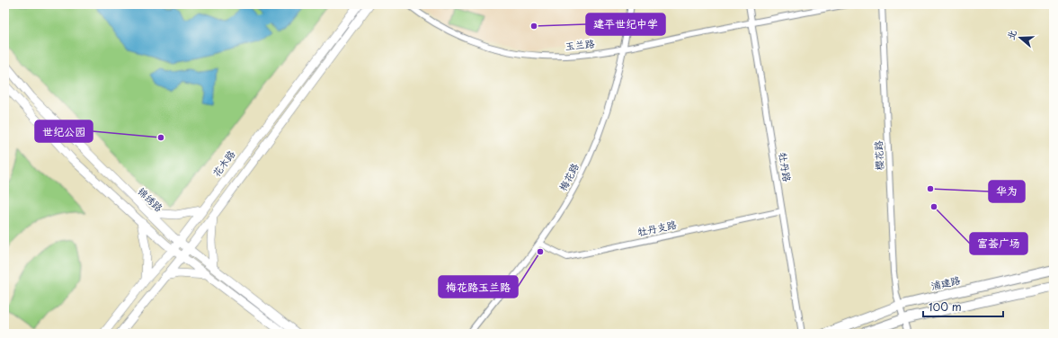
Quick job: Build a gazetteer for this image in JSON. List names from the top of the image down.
{
  "streets": {
    "main road": ["花木路", "锦绣路", "浦建路"],
    "street": [
      "玉兰路",
      "樱花路",
      "牡丹路",
      "梅花路",
      "牡丹支路"
    ]
  },
  "crossings": [
    ["玉兰路", "牡丹路"],
    ["玉兰路", "梅花路"],
    ["樱花路", "浦建路"],
    ["花木路", "锦绣路"],
    ["牡丹路", "牡丹支路"],
    ["梅花路", "牡丹支路"]
  ],
  "places": [
    "建平世纪中学",
    "世纪公园",
    "华为",
    "富荟广场",
    "梅花路玉兰路"
  ],
  "scale_bar": "100 m",
  "north": "left"
}
